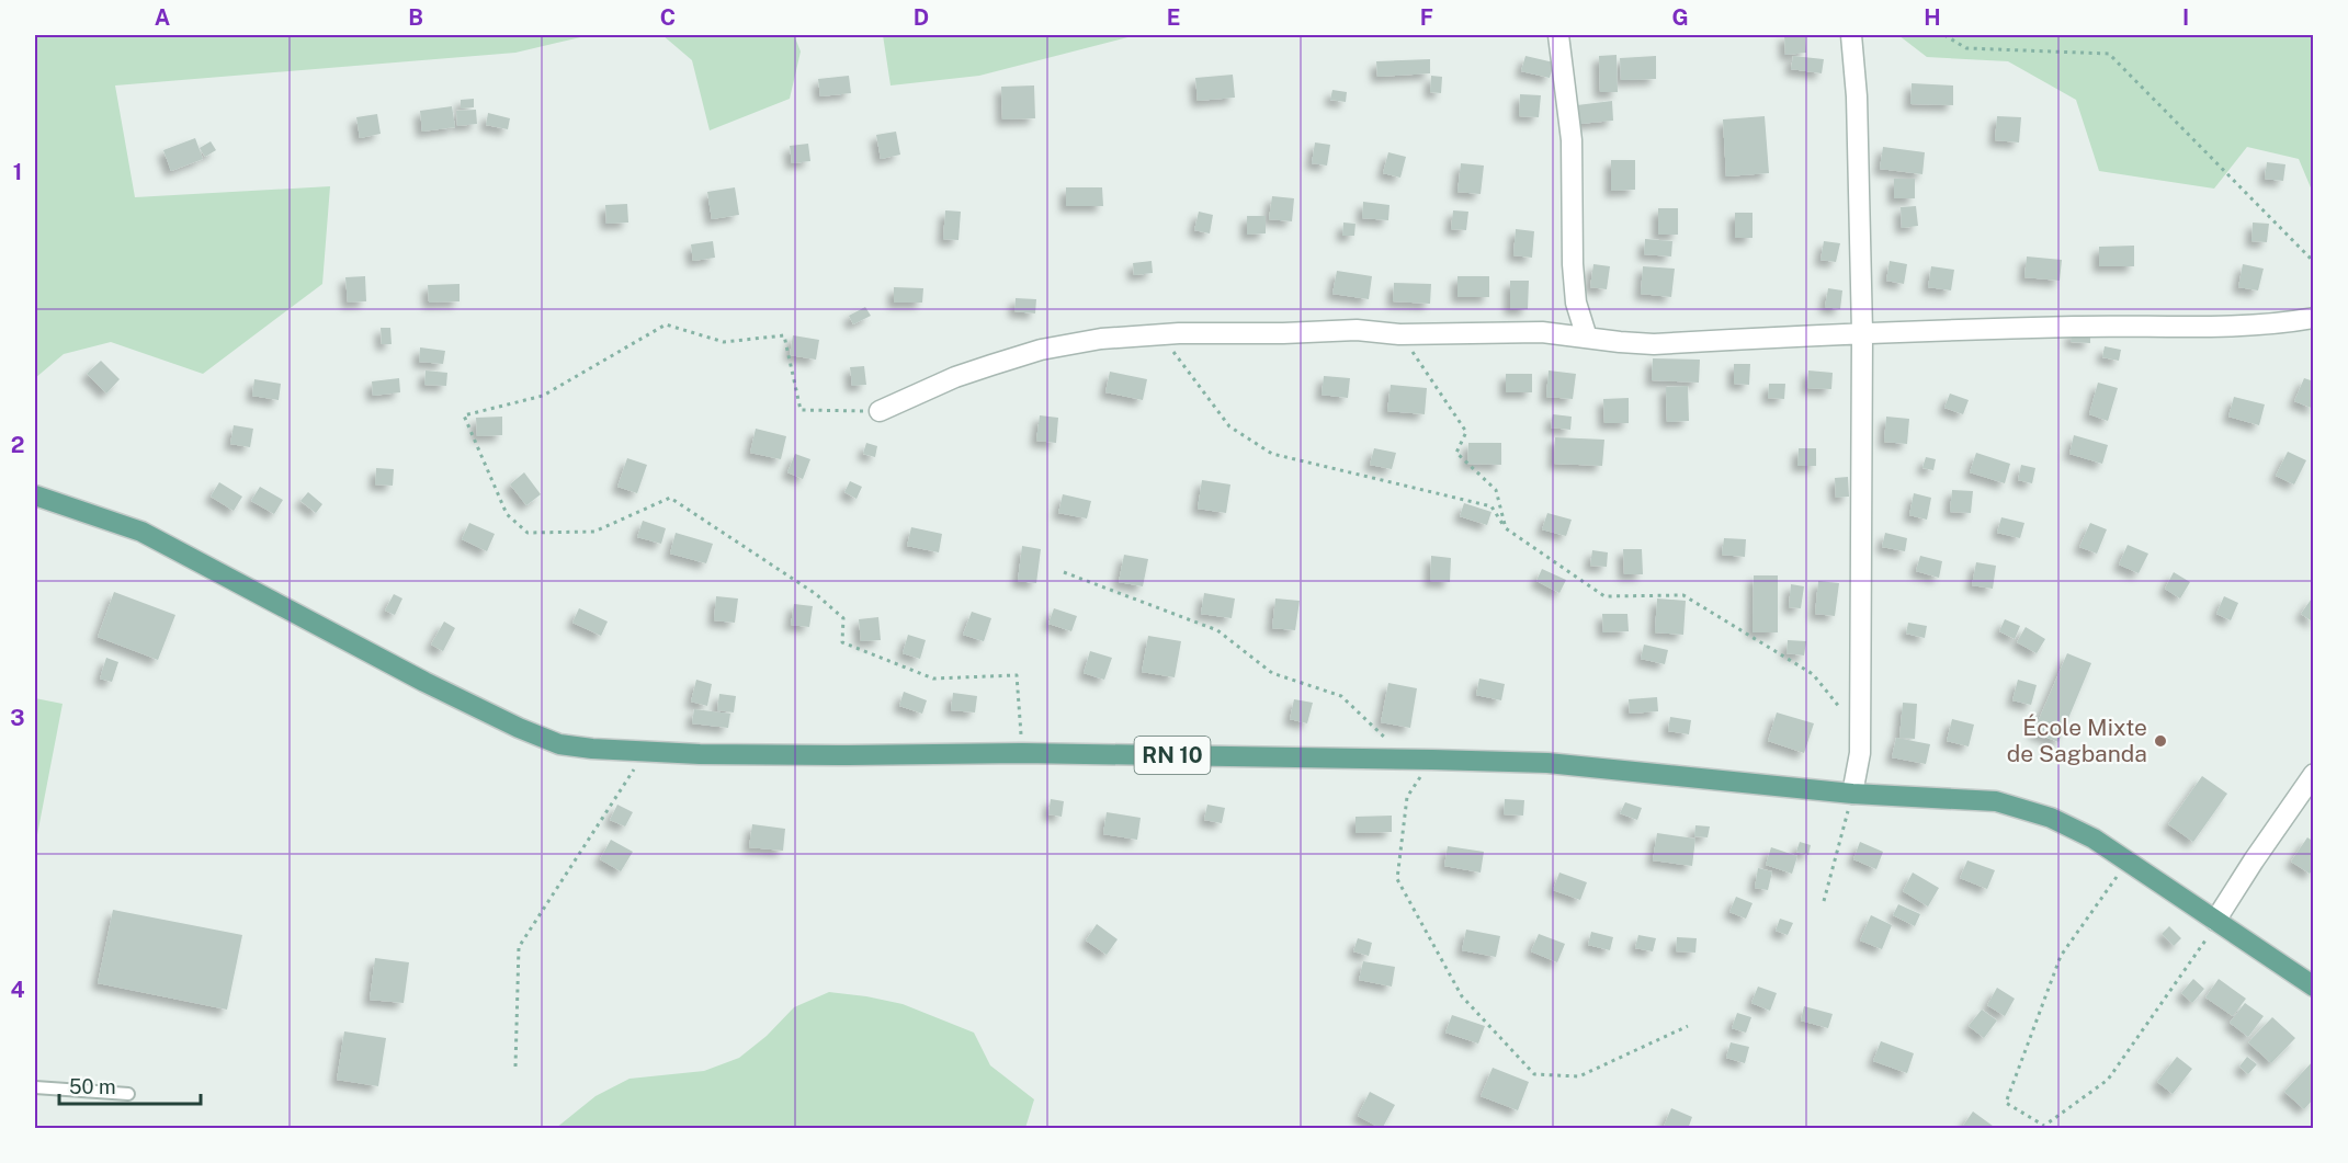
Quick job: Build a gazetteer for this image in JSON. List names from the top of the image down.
{
  "streets": {
    "main road": ["RN 10"]
  },
  "places": ["École Mixte de Sagbanda"],
  "scale_bar": "50 m",
  "grid": {
    "columns": [
      "A",
      "B",
      "C",
      "D",
      "E",
      "F",
      "G",
      "H",
      "I"
    ],
    "rows": [
      "1",
      "2",
      "3",
      "4"
    ]
  }
}
